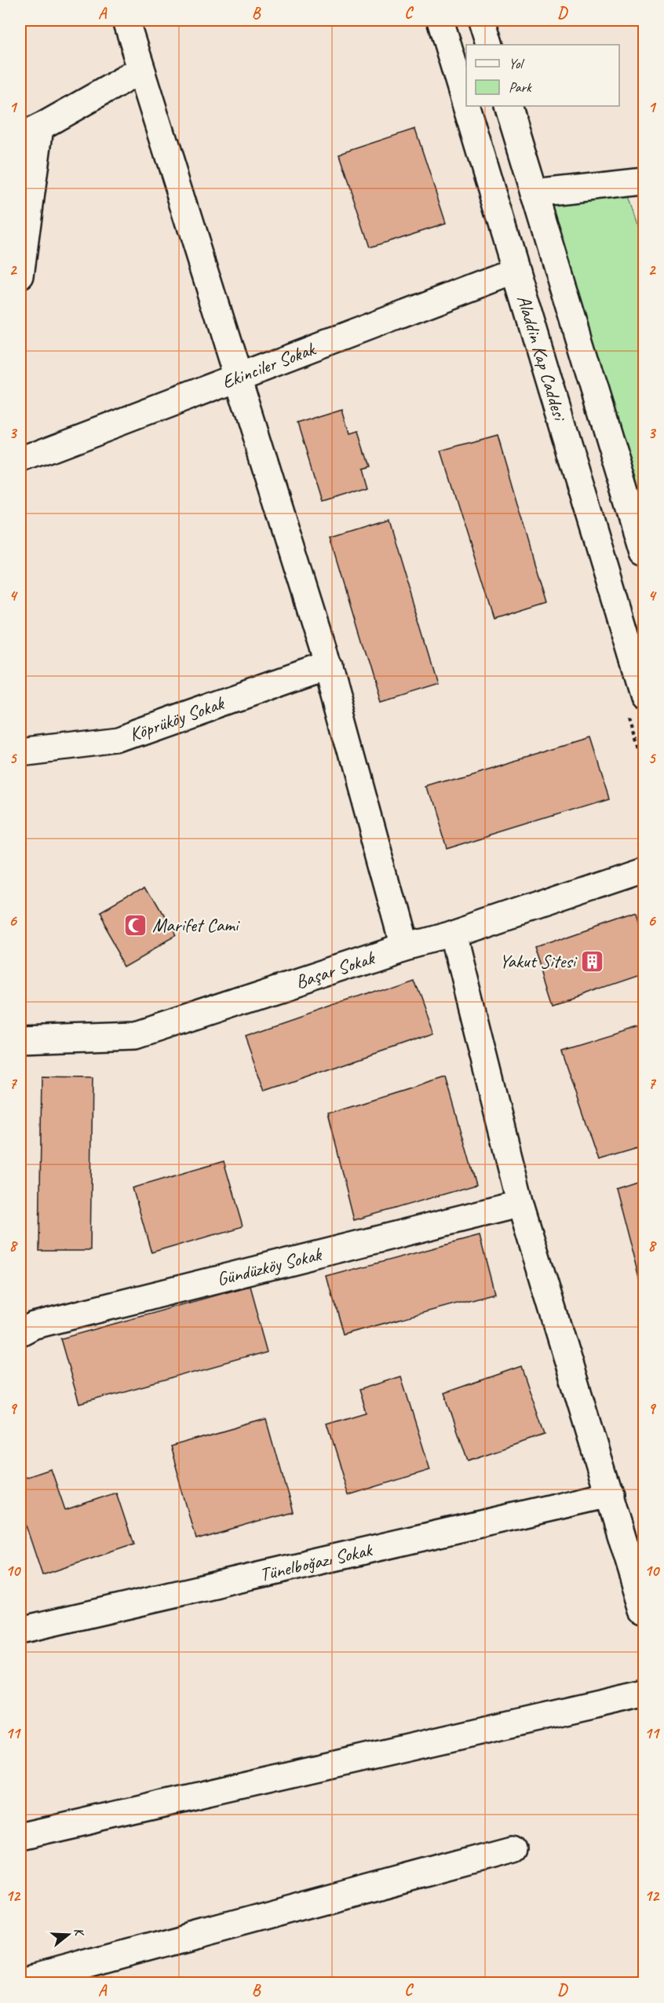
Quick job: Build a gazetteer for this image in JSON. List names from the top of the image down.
{
  "streets": {
    "street": [
      "Aladdin Kap Caddesi",
      "Ekinciler Sokak",
      "Köprüköy Sokak",
      "Başar Sokak",
      "Gündüzköy Sokak",
      "Tünelboğazı Sokak"
    ]
  },
  "crossings": [
    ["Aladdin Kap Caddesi", "Ekinciler Sokak"]
  ],
  "places": {
    "mosque": ["Marifet Cami"],
    "building": ["Yakut Sitesi"]
  },
  "legend": ["Yol", "Park"],
  "north": "right",
  "grid": {
    "columns": [
      "A",
      "B",
      "C",
      "D"
    ],
    "rows": [
      "1",
      "2",
      "3",
      "4",
      "5",
      "6",
      "7",
      "8",
      "9",
      "10",
      "11",
      "12"
    ]
  }
}
